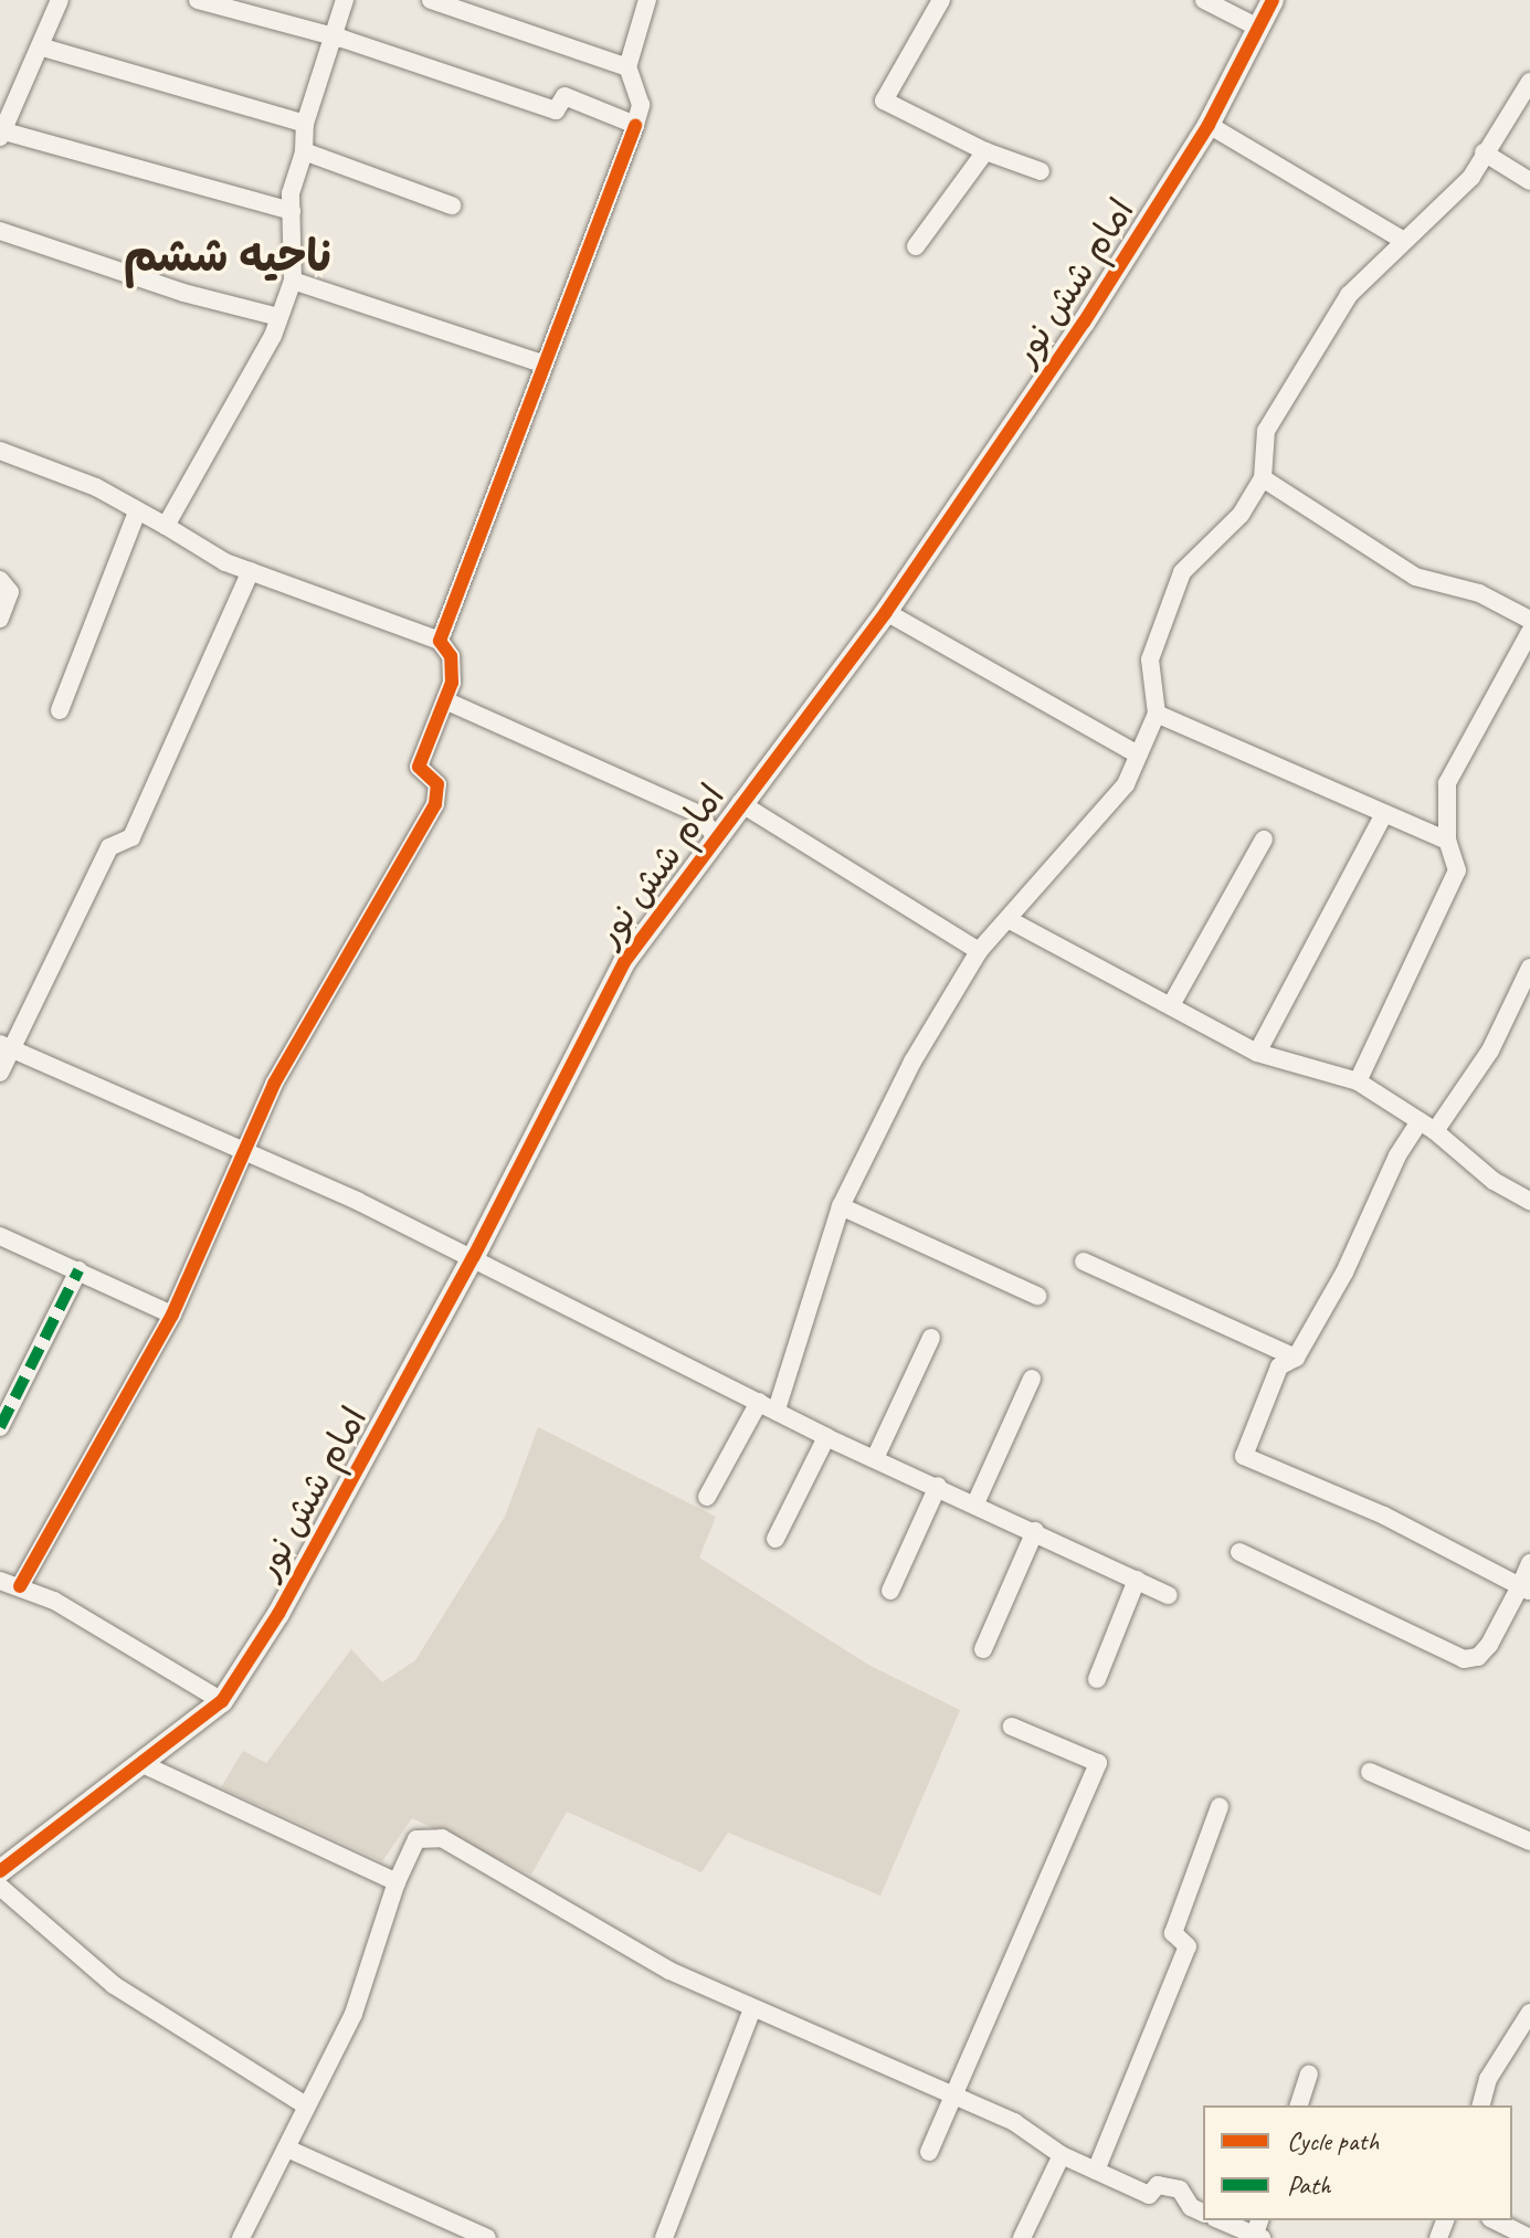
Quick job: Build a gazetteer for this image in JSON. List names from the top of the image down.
{
  "streets": {
    "street": ["امام شش نور"]
  },
  "districts": ["ناحیه ششم"],
  "legend": ["Cycle path", "Path"]
}
